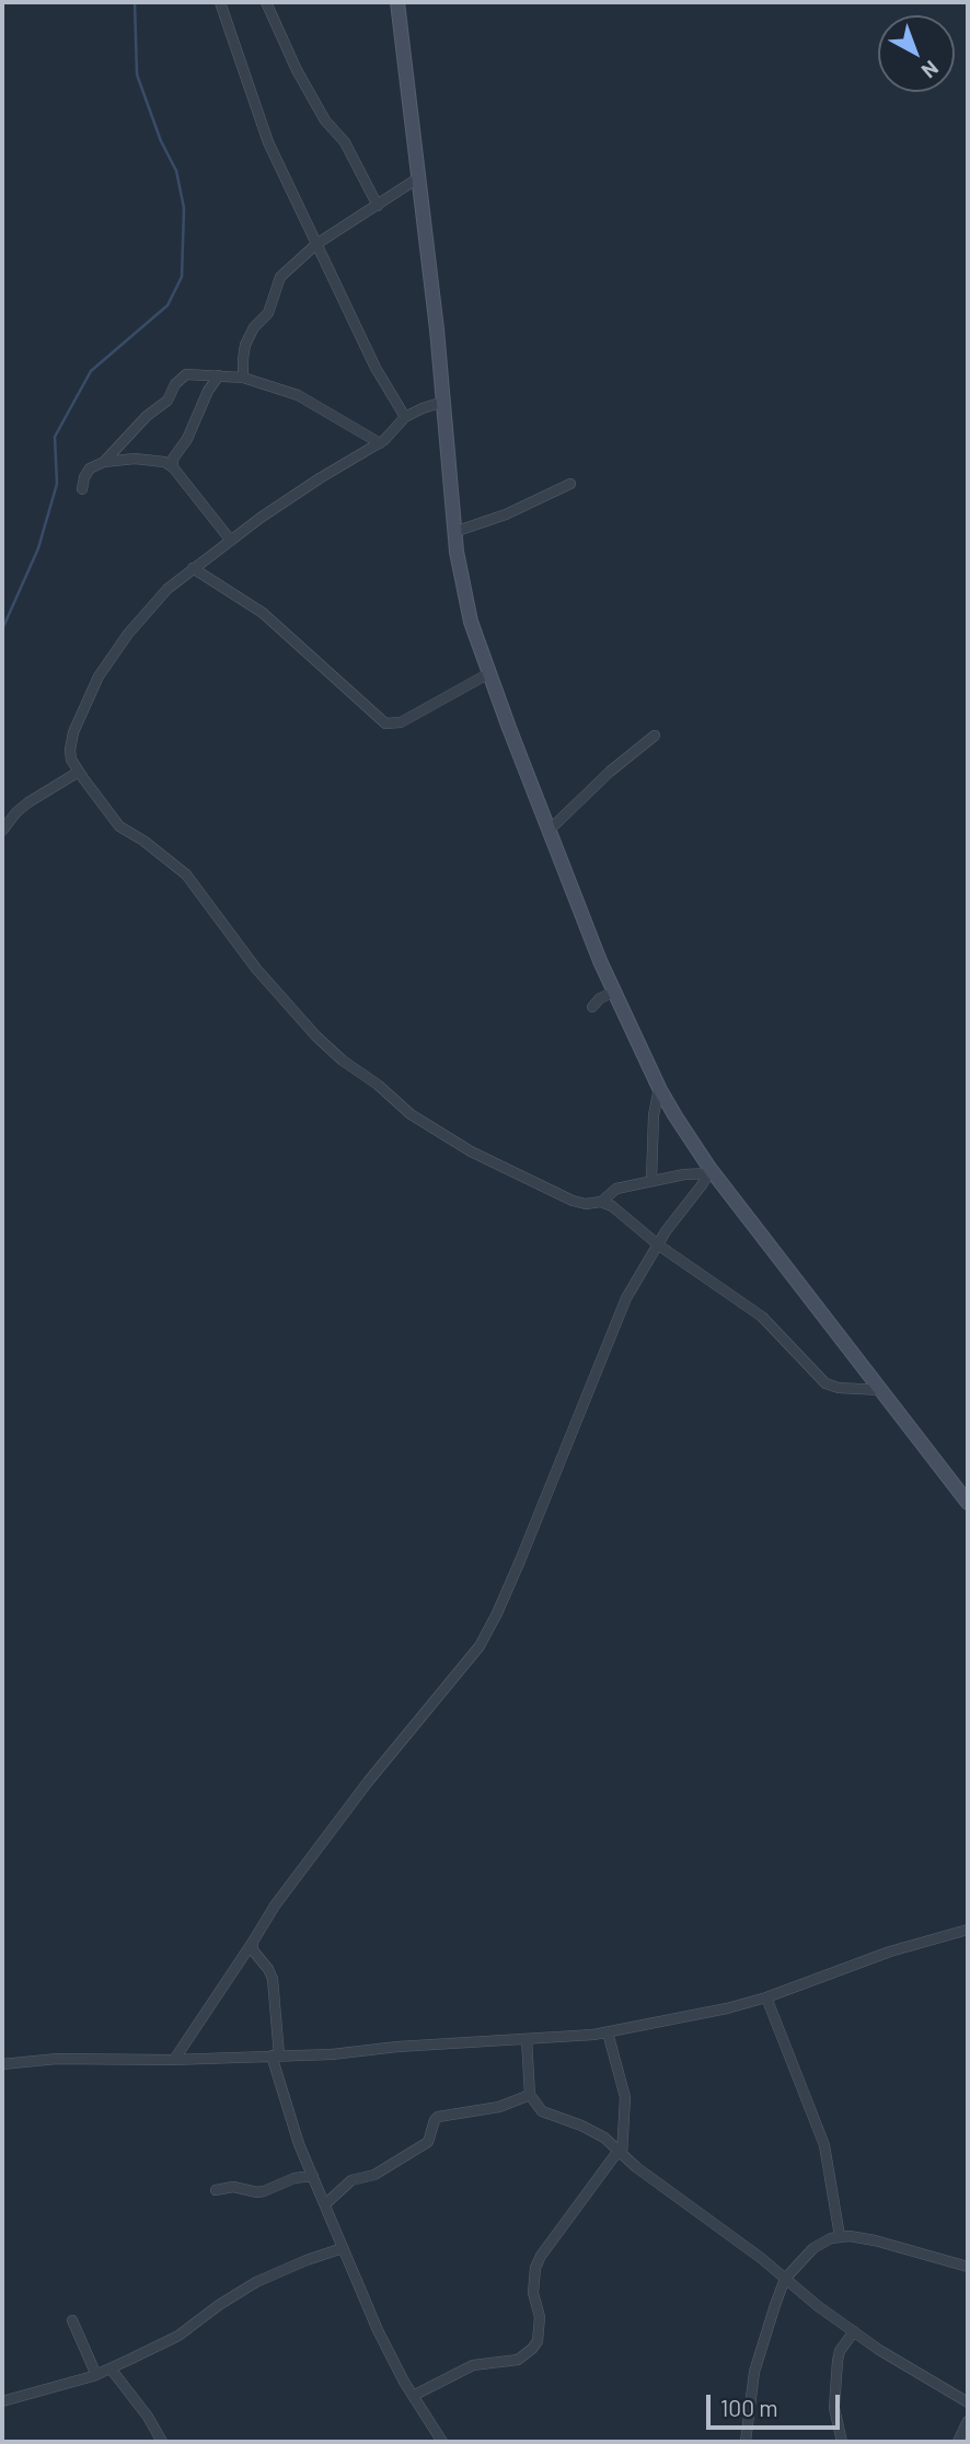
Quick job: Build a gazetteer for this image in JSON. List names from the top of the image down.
{
  "scale_bar": "100 m",
  "north": "bottom right"
}
